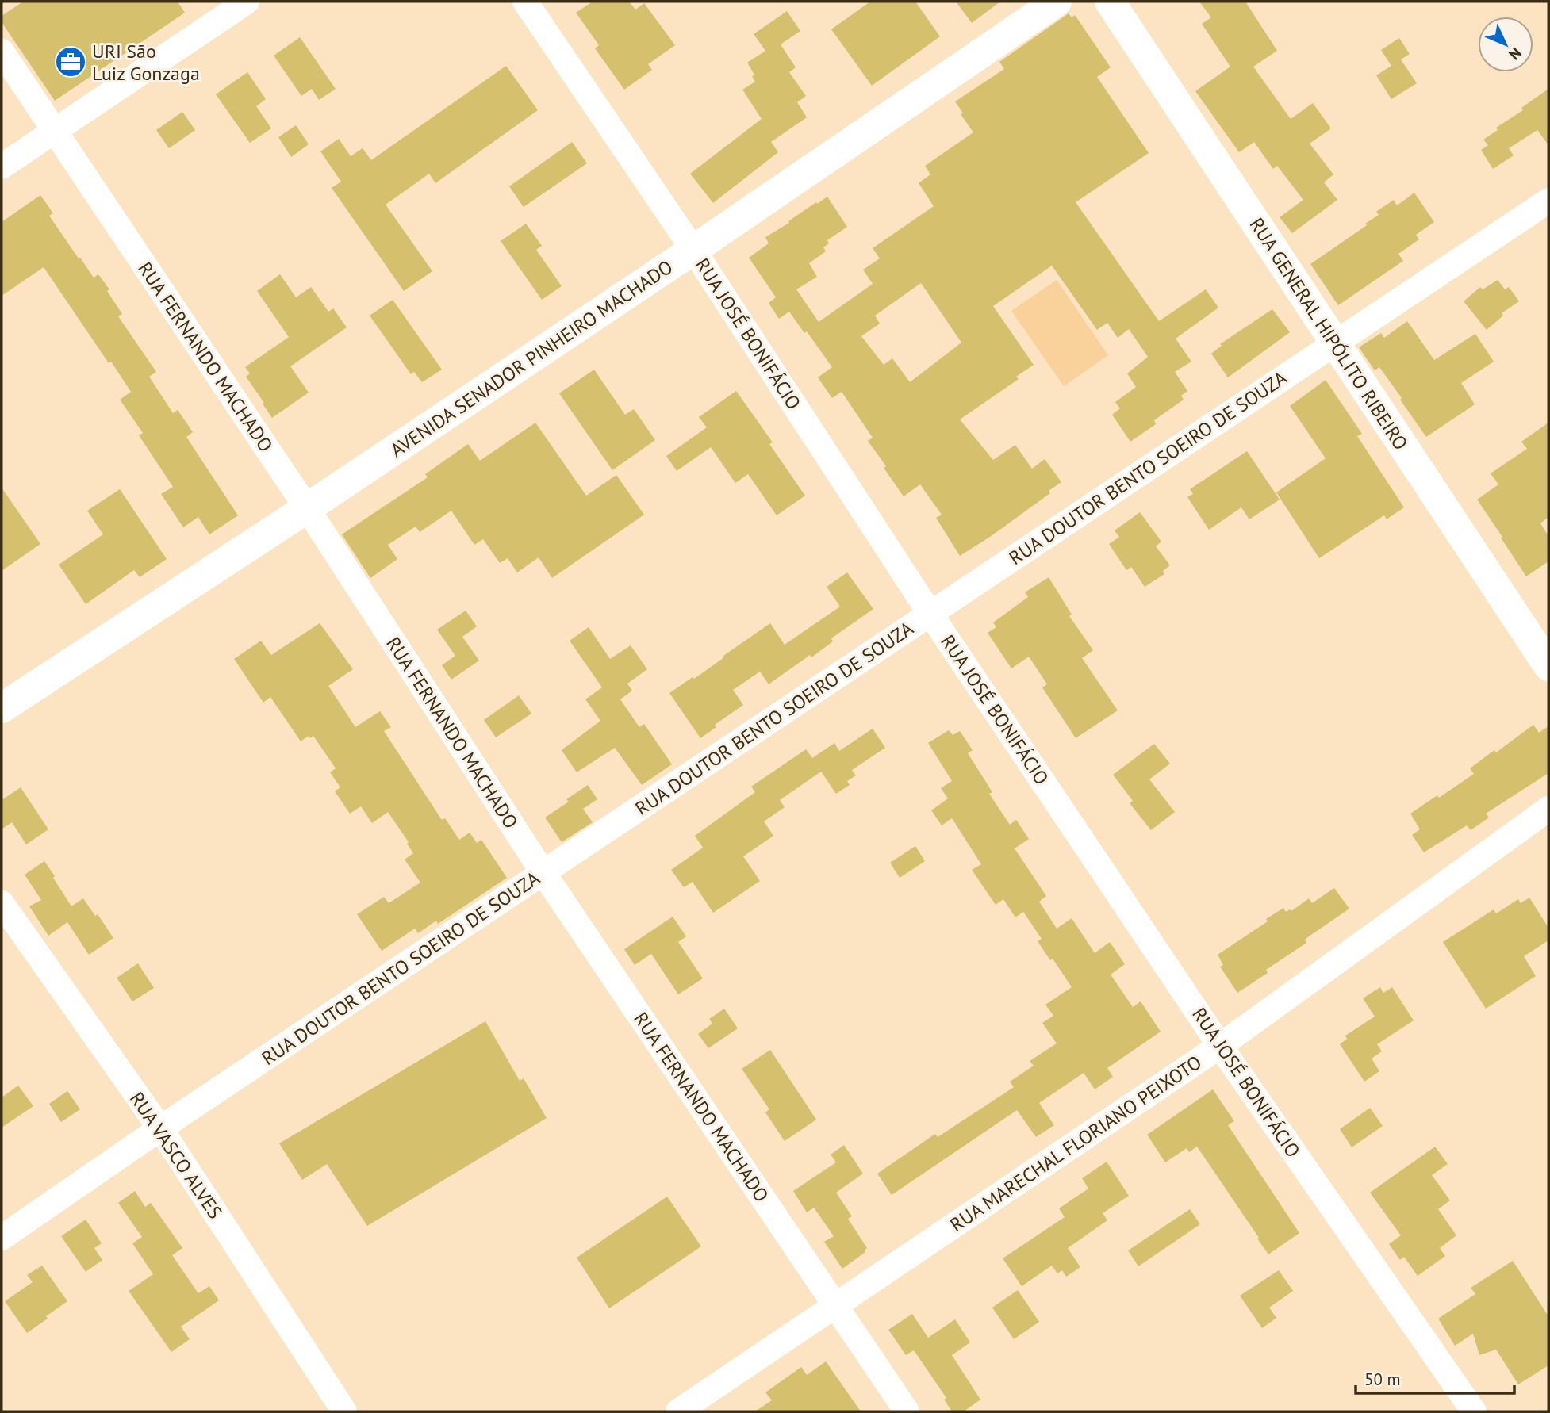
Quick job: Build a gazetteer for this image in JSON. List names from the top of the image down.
{
  "streets": {
    "main road": ["RUA GENERAL HIPÓLITO RIBEIRO", "AVENIDA SENADOR PINHEIRO MACHADO"],
    "street": [
      "RUA JOSÉ BONIFÁCIO",
      "RUA FERNANDO MACHADO",
      "RUA DOUTOR BENTO SOEIRO DE SOUZA",
      "RUA MARECHAL FLORIANO PEIXOTO",
      "RUA VASCO ALVES"
    ]
  },
  "crossings": [
    ["RUA JOSÉ BONIFÁCIO", "AVENIDA SENADOR PINHEIRO MACHADO"],
    ["RUA JOSÉ BONIFÁCIO", "RUA DOUTOR BENTO SOEIRO DE SOUZA"],
    ["RUA JOSÉ BONIFÁCIO", "RUA MARECHAL FLORIANO PEIXOTO"],
    ["RUA GENERAL HIPÓLITO RIBEIRO", "RUA DOUTOR BENTO SOEIRO DE SOUZA"],
    ["RUA FERNANDO MACHADO", "AVENIDA SENADOR PINHEIRO MACHADO"],
    ["RUA FERNANDO MACHADO", "RUA DOUTOR BENTO SOEIRO DE SOUZA"],
    ["RUA FERNANDO MACHADO", "RUA MARECHAL FLORIANO PEIXOTO"],
    ["RUA DOUTOR BENTO SOEIRO DE SOUZA", "RUA VASCO ALVES"]
  ],
  "places": {
    "office": ["URI São Luiz Gonzaga"]
  },
  "scale_bar": "50 m",
  "north": "bottom right"
}
